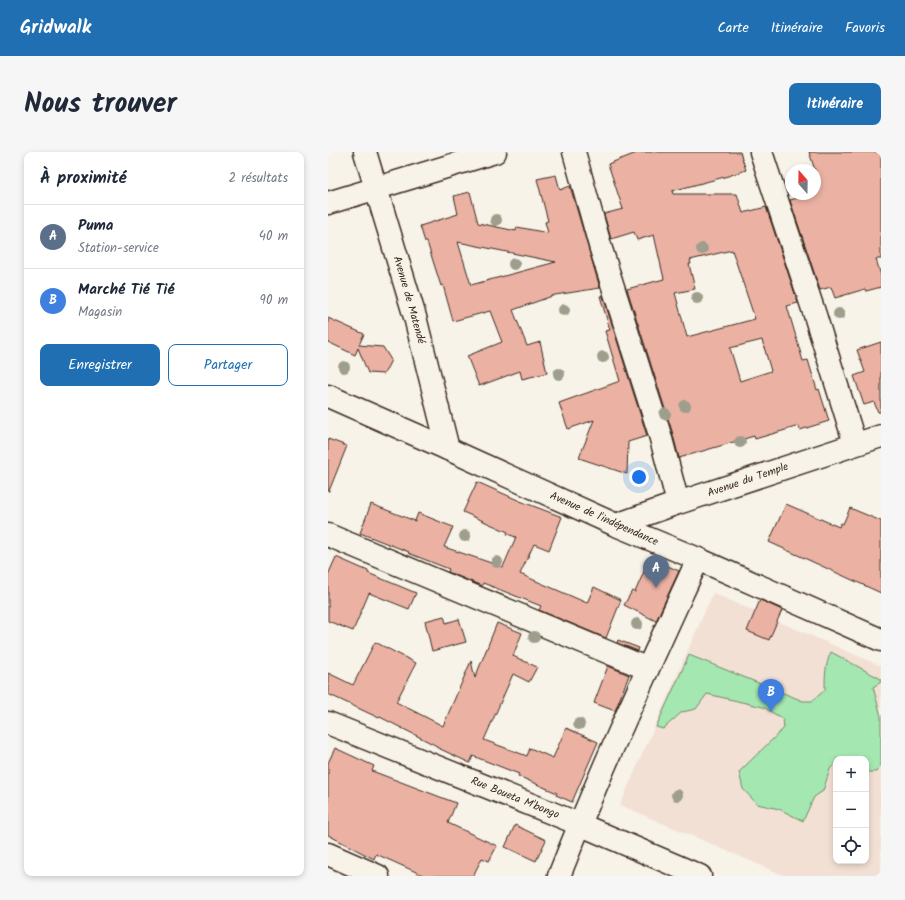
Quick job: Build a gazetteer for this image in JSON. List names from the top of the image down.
{
  "streets": {
    "street": [
      "Avenue de Matendé",
      "Avenue du Temple",
      "Avenue de l'indépendance",
      "Rue Boueta M'bongo"
    ]
  },
  "crossings": [
    ["Avenue de Matendé", "Avenue de l'indépendance"],
    ["Avenue du Temple", "Avenue de l'indépendance"]
  ],
  "north": "top",
  "page": {
    "header": "Gridwalk",
    "nav": ["Carte", "Itinéraire", "Favoris"],
    "title": "Nous trouver",
    "buttons": [
      "Itinéraire",
      ["Enregistrer", "Partager"]
    ],
    "heading": ["À proximité", "2 résultats"],
    "list": [
      {
        "mark": "A",
        "name": "Puma",
        "note": "Station-service",
        "value": "40 m"
      },
      {
        "mark": "B",
        "name": "Marché Tié Tié",
        "note": "Magasin",
        "value": "90 m"
      }
    ],
    "pins": ["A", "B"],
    "map_buttons": ["+", "−"]
  }
}
